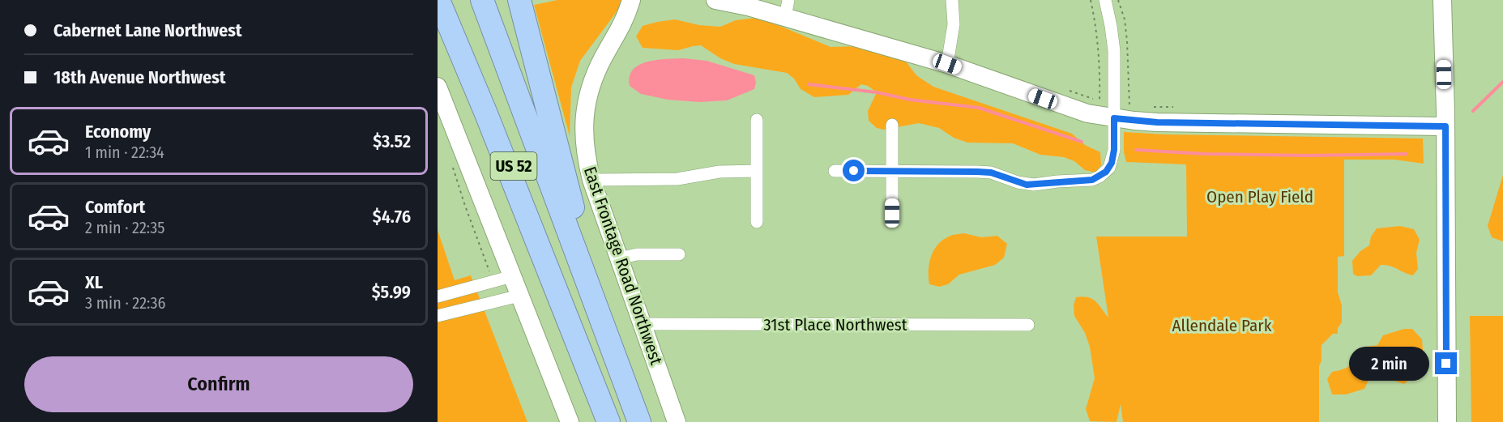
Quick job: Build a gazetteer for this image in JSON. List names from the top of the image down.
{
  "streets": {
    "highway": ["US 52"],
    "street": ["East Frontage Road Northwest", "31st Place Northwest"]
  },
  "crossings": [
    ["East Frontage Road Northwest", "31st Place Northwest"]
  ],
  "parks": ["Open Play Field", "Allendale Park"],
  "page": {
    "banner": ["Cabernet Lane Northwest", "18th Avenue Northwest"],
    "list": [
      {
        "name": "Economy",
        "note": "1 min · 22:34",
        "value": "$3.52"
      },
      {
        "name": "Comfort",
        "note": "2 min · 22:35",
        "value": "$4.76"
      },
      {
        "name": "XL",
        "note": "3 min · 22:36",
        "value": "$5.99"
      }
    ],
    "buttons": "Confirm",
    "bubble": "2 min"
  }
}
